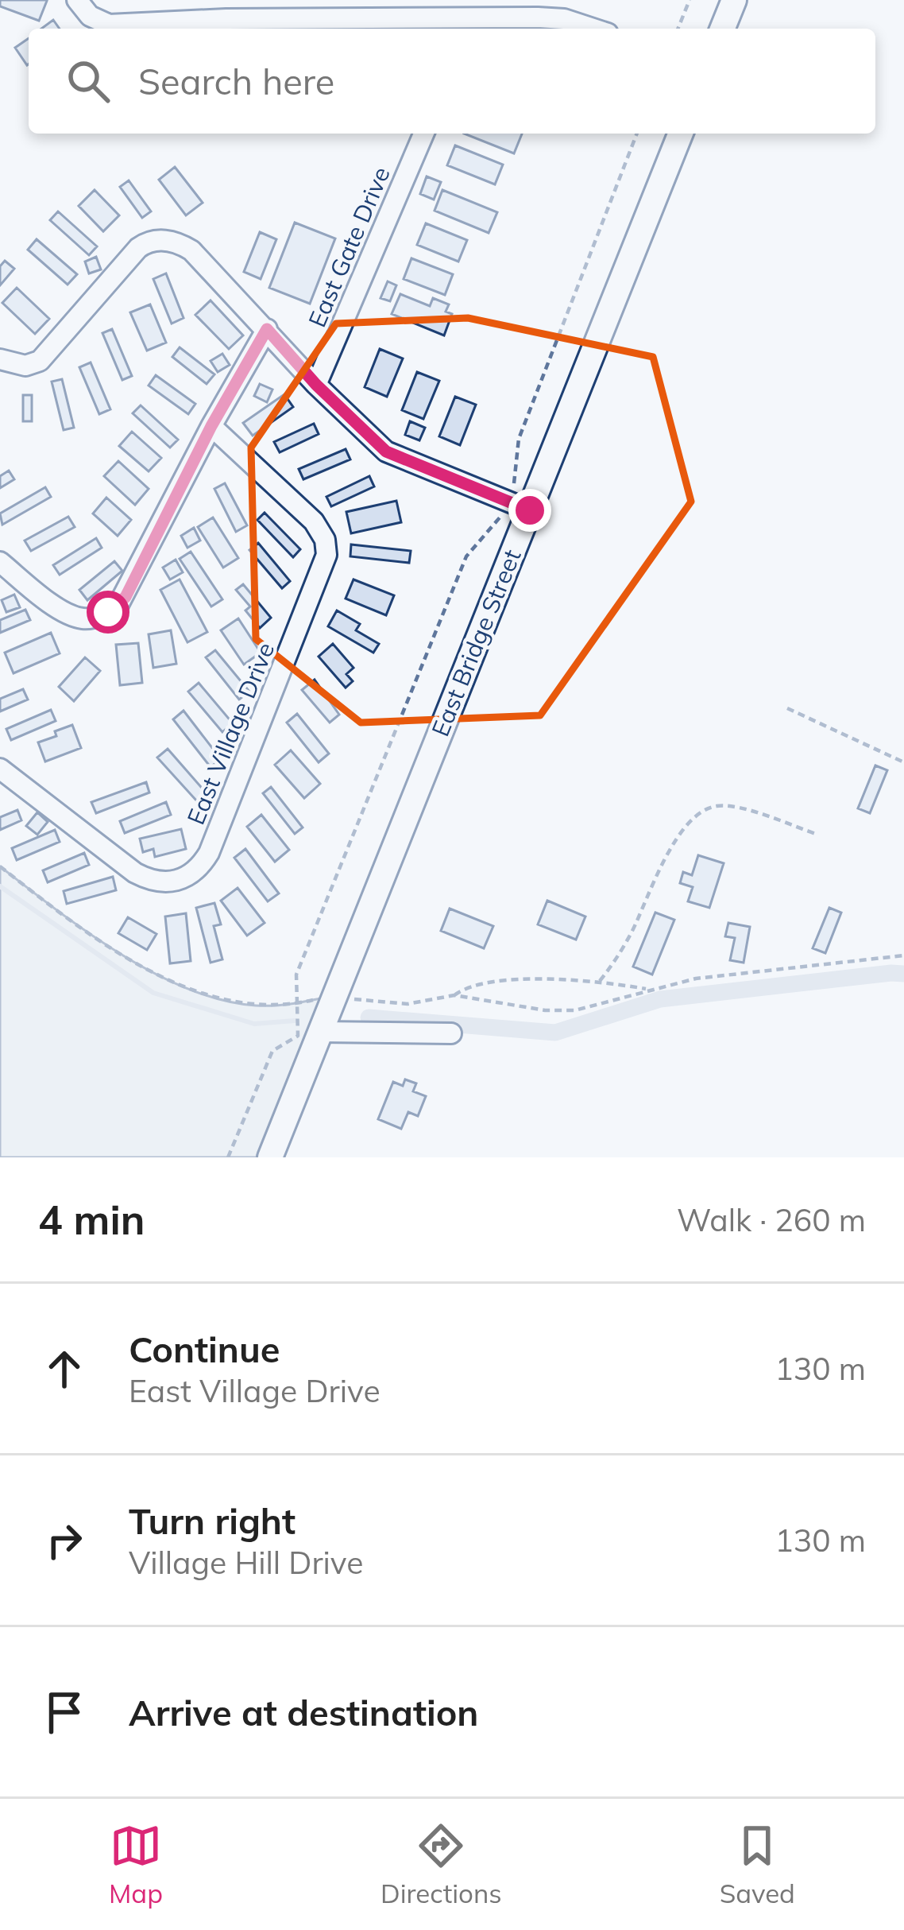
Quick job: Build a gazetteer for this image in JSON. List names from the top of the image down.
{
  "streets": {
    "main road": ["East Bridge Street"],
    "street": ["East Gate Drive", "East Village Drive"]
  },
  "page": {
    "search": "Search here",
    "heading": ["4 min", "Walk · 260 m"],
    "list": [
      ["Continue", "East Village Drive", "130 m"],
      ["Turn right", "Village Hill Drive", "130 m"],
      "Arrive at destination"
    ],
    "nav": ["Map", "Directions", "Saved"]
  }
}
